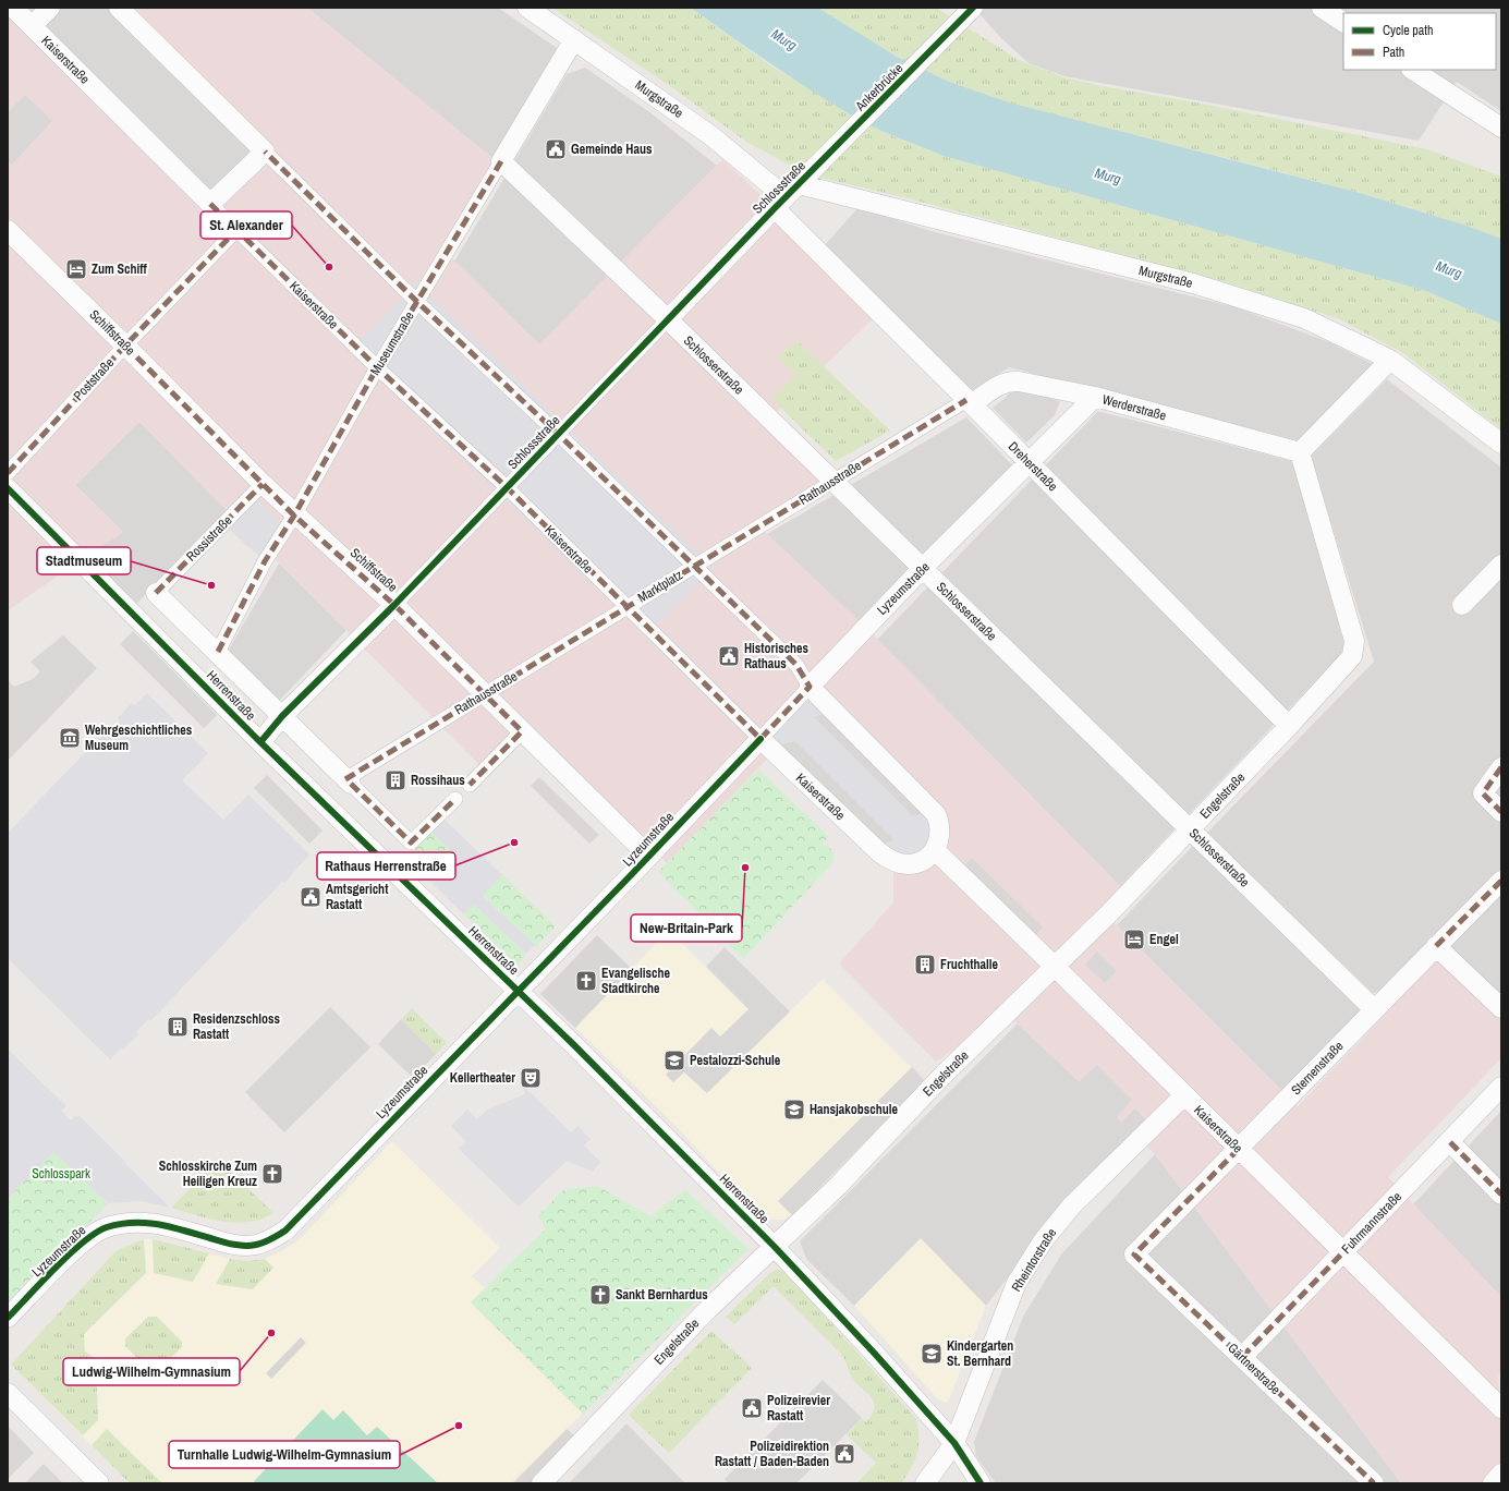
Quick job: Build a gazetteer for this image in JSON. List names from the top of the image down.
{
  "streets": {
    "street": [
      "Kaiserstraße",
      "Ankerbrücke",
      "Murgstraße",
      "Schlossstraße",
      "Schiffstraße",
      "Museumstraße",
      "Schlosserstraße",
      "Poststraße",
      "Werderstraße",
      "Dreherstraße",
      "Rathausstraße",
      "Rossistraße",
      "Marktplatz",
      "Lyzeumstraße",
      "Herrenstraße",
      "Engelstraße",
      "Sternenstraße",
      "Fuhrmannstraße",
      "Rheintorstraße",
      "Gärtnerstraße"
    ]
  },
  "crossings": [
    ["Kaiserstraße", "Schlossstraße"],
    ["Kaiserstraße", "Museumstraße"],
    ["Kaiserstraße", "Poststraße"],
    ["Kaiserstraße", "Rathausstraße"],
    ["Kaiserstraße", "Marktplatz"],
    ["Kaiserstraße", "Lyzeumstraße"],
    ["Kaiserstraße", "Engelstraße"],
    ["Kaiserstraße", "Sternenstraße"],
    ["Kaiserstraße", "Fuhrmannstraße"],
    ["Kaiserstraße", "Rheintorstraße"],
    ["Ankerbrücke", "Schlossstraße"],
    ["Murgstraße", "Schlossstraße"],
    ["Murgstraße", "Museumstraße"],
    ["Murgstraße", "Dreherstraße"],
    ["Schlossstraße", "Schiffstraße"],
    ["Schlossstraße", "Schlosserstraße"],
    ["Schlossstraße", "Dreherstraße"],
    ["Schlossstraße", "Herrenstraße"],
    ["Schiffstraße", "Museumstraße"],
    ["Schiffstraße", "Poststraße"],
    ["Schiffstraße", "Rathausstraße"],
    ["Schiffstraße", "Rossistraße"],
    ["Schiffstraße", "Lyzeumstraße"],
    ["Museumstraße", "Schlosserstraße"],
    ["Museumstraße", "Herrenstraße"],
    ["Schlosserstraße", "Rathausstraße"],
    ["Schlosserstraße", "Lyzeumstraße"],
    ["Schlosserstraße", "Engelstraße"],
    ["Schlosserstraße", "Sternenstraße"],
    ["Werderstraße", "Dreherstraße"],
    ["Werderstraße", "Rathausstraße"],
    ["Werderstraße", "Lyzeumstraße"],
    ["Werderstraße", "Engelstraße"],
    ["Dreherstraße", "Rathausstraße"],
    ["Dreherstraße", "Lyzeumstraße"],
    ["Dreherstraße", "Engelstraße"],
    ["Rathausstraße", "Marktplatz"],
    ["Rathausstraße", "Herrenstraße"],
    ["Rossistraße", "Herrenstraße"],
    ["Lyzeumstraße", "Herrenstraße"],
    ["Herrenstraße", "Engelstraße"],
    ["Herrenstraße", "Rheintorstraße"],
    ["Sternenstraße", "Gärtnerstraße"],
    ["Fuhrmannstraße", "Gärtnerstraße"]
  ],
  "water": ["Murg"],
  "parks": ["Schlosspark"],
  "places": {
    "public building": [
      "Gemeinde Haus",
      "Historisches Rathaus",
      "Amtsgericht Rastatt",
      "Polizeirevier Rastatt",
      "Polizeidirektion Rastatt / Baden-Baden"
    ],
    "other": [
      "St. Alexander",
      "Stadtmuseum",
      "Rathaus Herrenstraße",
      "New-Britain-Park",
      "Ludwig-Wilhelm-Gymnasium",
      "Turnhalle Ludwig-Wilhelm-Gymnasium"
    ],
    "hotel": ["Zum Schiff", "Engel"],
    "museum": ["Wehrgeschichtliches Museum"],
    "building": ["Rossihaus", "Fruchthalle", "Residenzschloss Rastatt"],
    "church": ["Evangelische Stadtkirche", "Schlosskirche Zum Heiligen Kreuz", "Sankt Bernhardus"],
    "school or university": ["Pestalozzi-Schule", "Hansjakobschule", "Kindergarten St. Bernhard"],
    "theatre": ["Kellertheater"]
  },
  "legend": ["Cycle path", "Path"]
}
